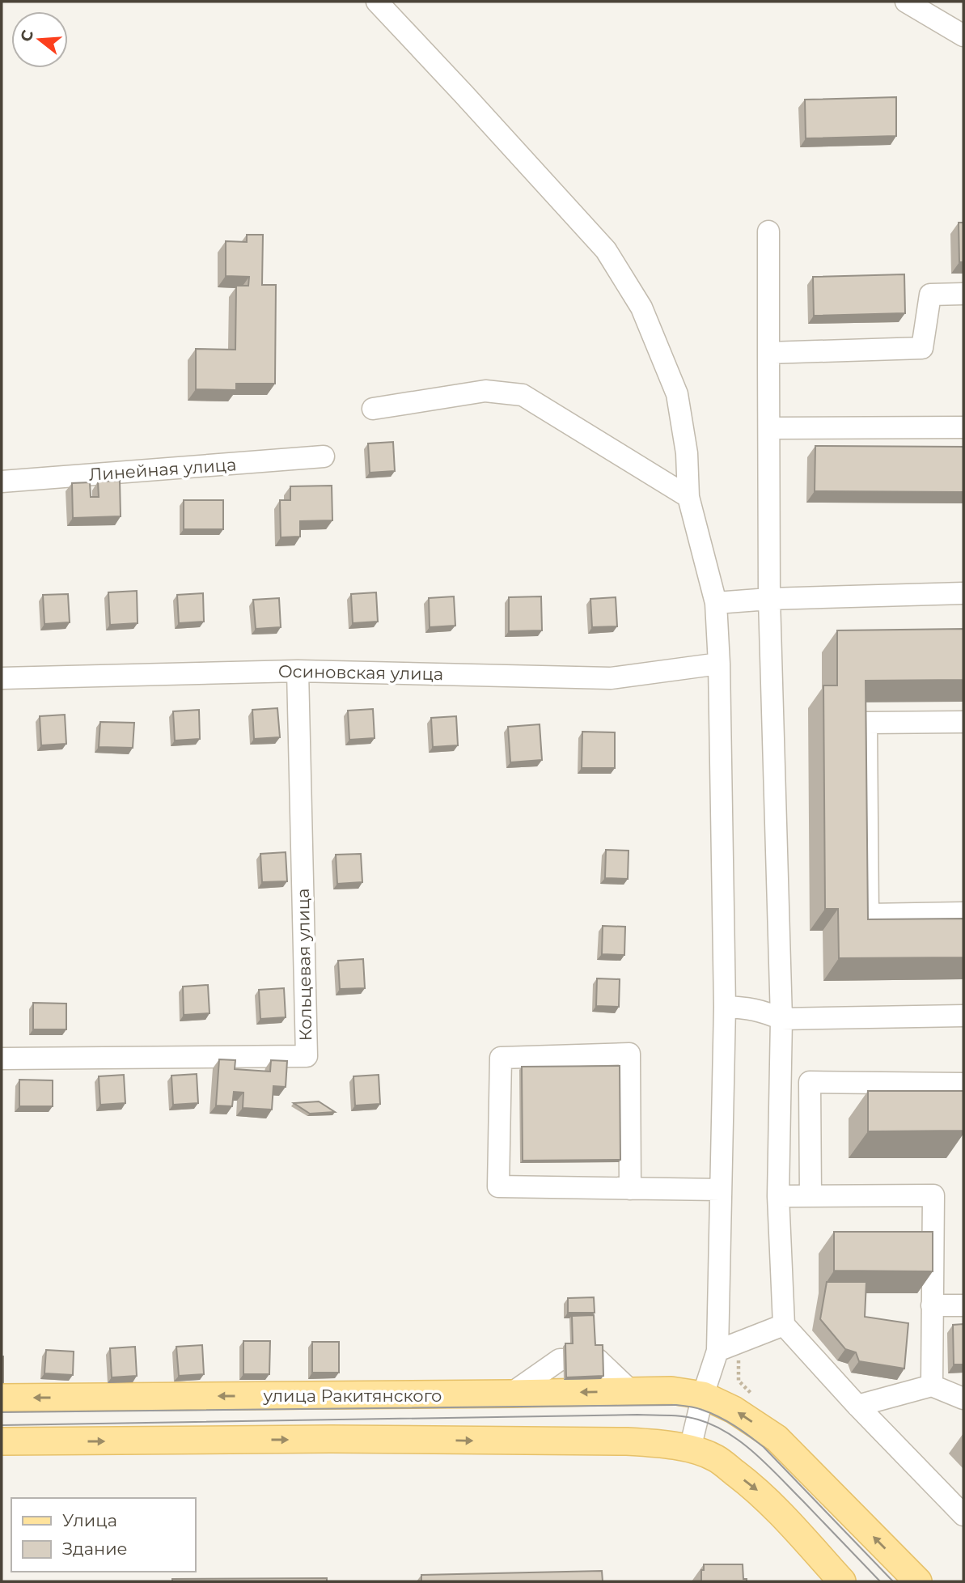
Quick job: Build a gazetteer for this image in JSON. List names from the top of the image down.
{
  "streets": {
    "main road": ["улица Ракитянского"],
    "street": ["Линейная улица", "Осиновская улица", "Кольцевая улица"]
  },
  "crossings": [
    ["Осиновская улица", "Кольцевая улица"]
  ],
  "legend": ["Улица", "Здание"],
  "north": "left"
}
